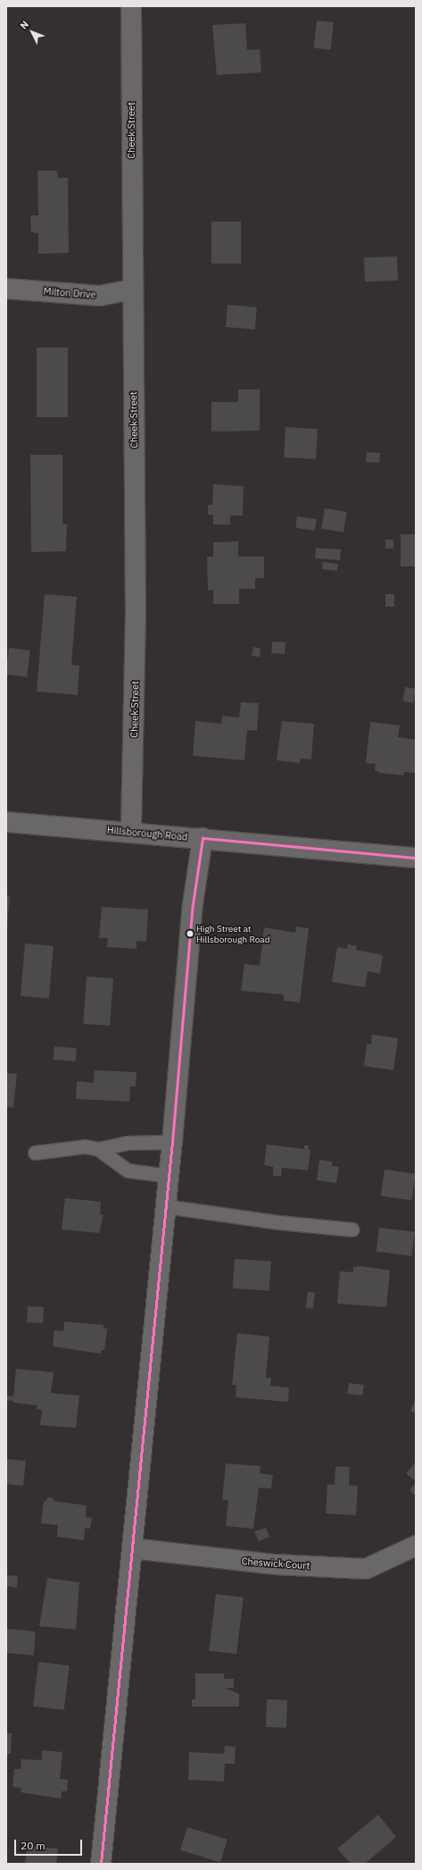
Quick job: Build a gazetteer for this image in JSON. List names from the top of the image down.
{
  "streets": {
    "street": [
      "Cheek Street",
      "Milton Drive",
      "Hillsborough Road",
      "Cheswick Court"
    ]
  },
  "crossings": [
    ["Cheek Street", "Milton Drive"],
    ["Cheek Street", "Hillsborough Road"]
  ],
  "places": ["High Street at Hillsborough Road"],
  "scale_bar": "20 m",
  "north": "top left"
}
